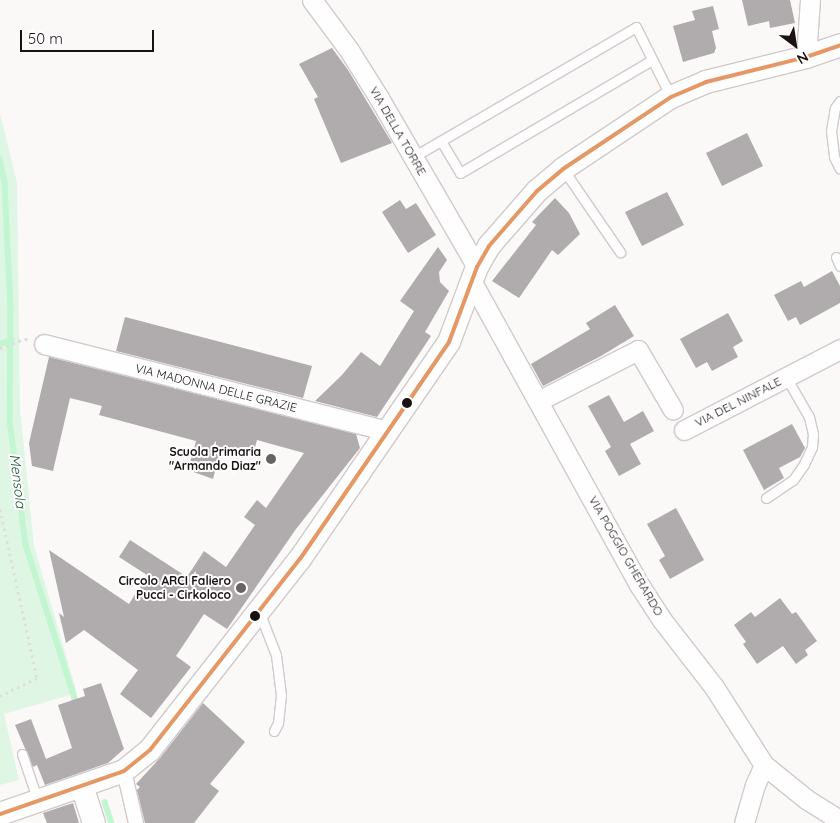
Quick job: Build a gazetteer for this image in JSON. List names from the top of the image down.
{
  "streets": {
    "street": [
      "VIA DELLA TORRE",
      "VIA MADONNA DELLE GRAZIE",
      "VIA DEL NINFALE",
      "VIA POGGIO GHERARDO"
    ]
  },
  "crossings": [
    ["VIA DELLA TORRE", "VIA POGGIO GHERARDO"],
    ["VIA DEL NINFALE", "VIA POGGIO GHERARDO"]
  ],
  "water": ["Mensola"],
  "places": ["Scuola Primaria \"Armando Diaz\"", "Circolo ARCI Faliero Pucci - Cirkoloco"],
  "scale_bar": "50 m",
  "north": "bottom right"
}
